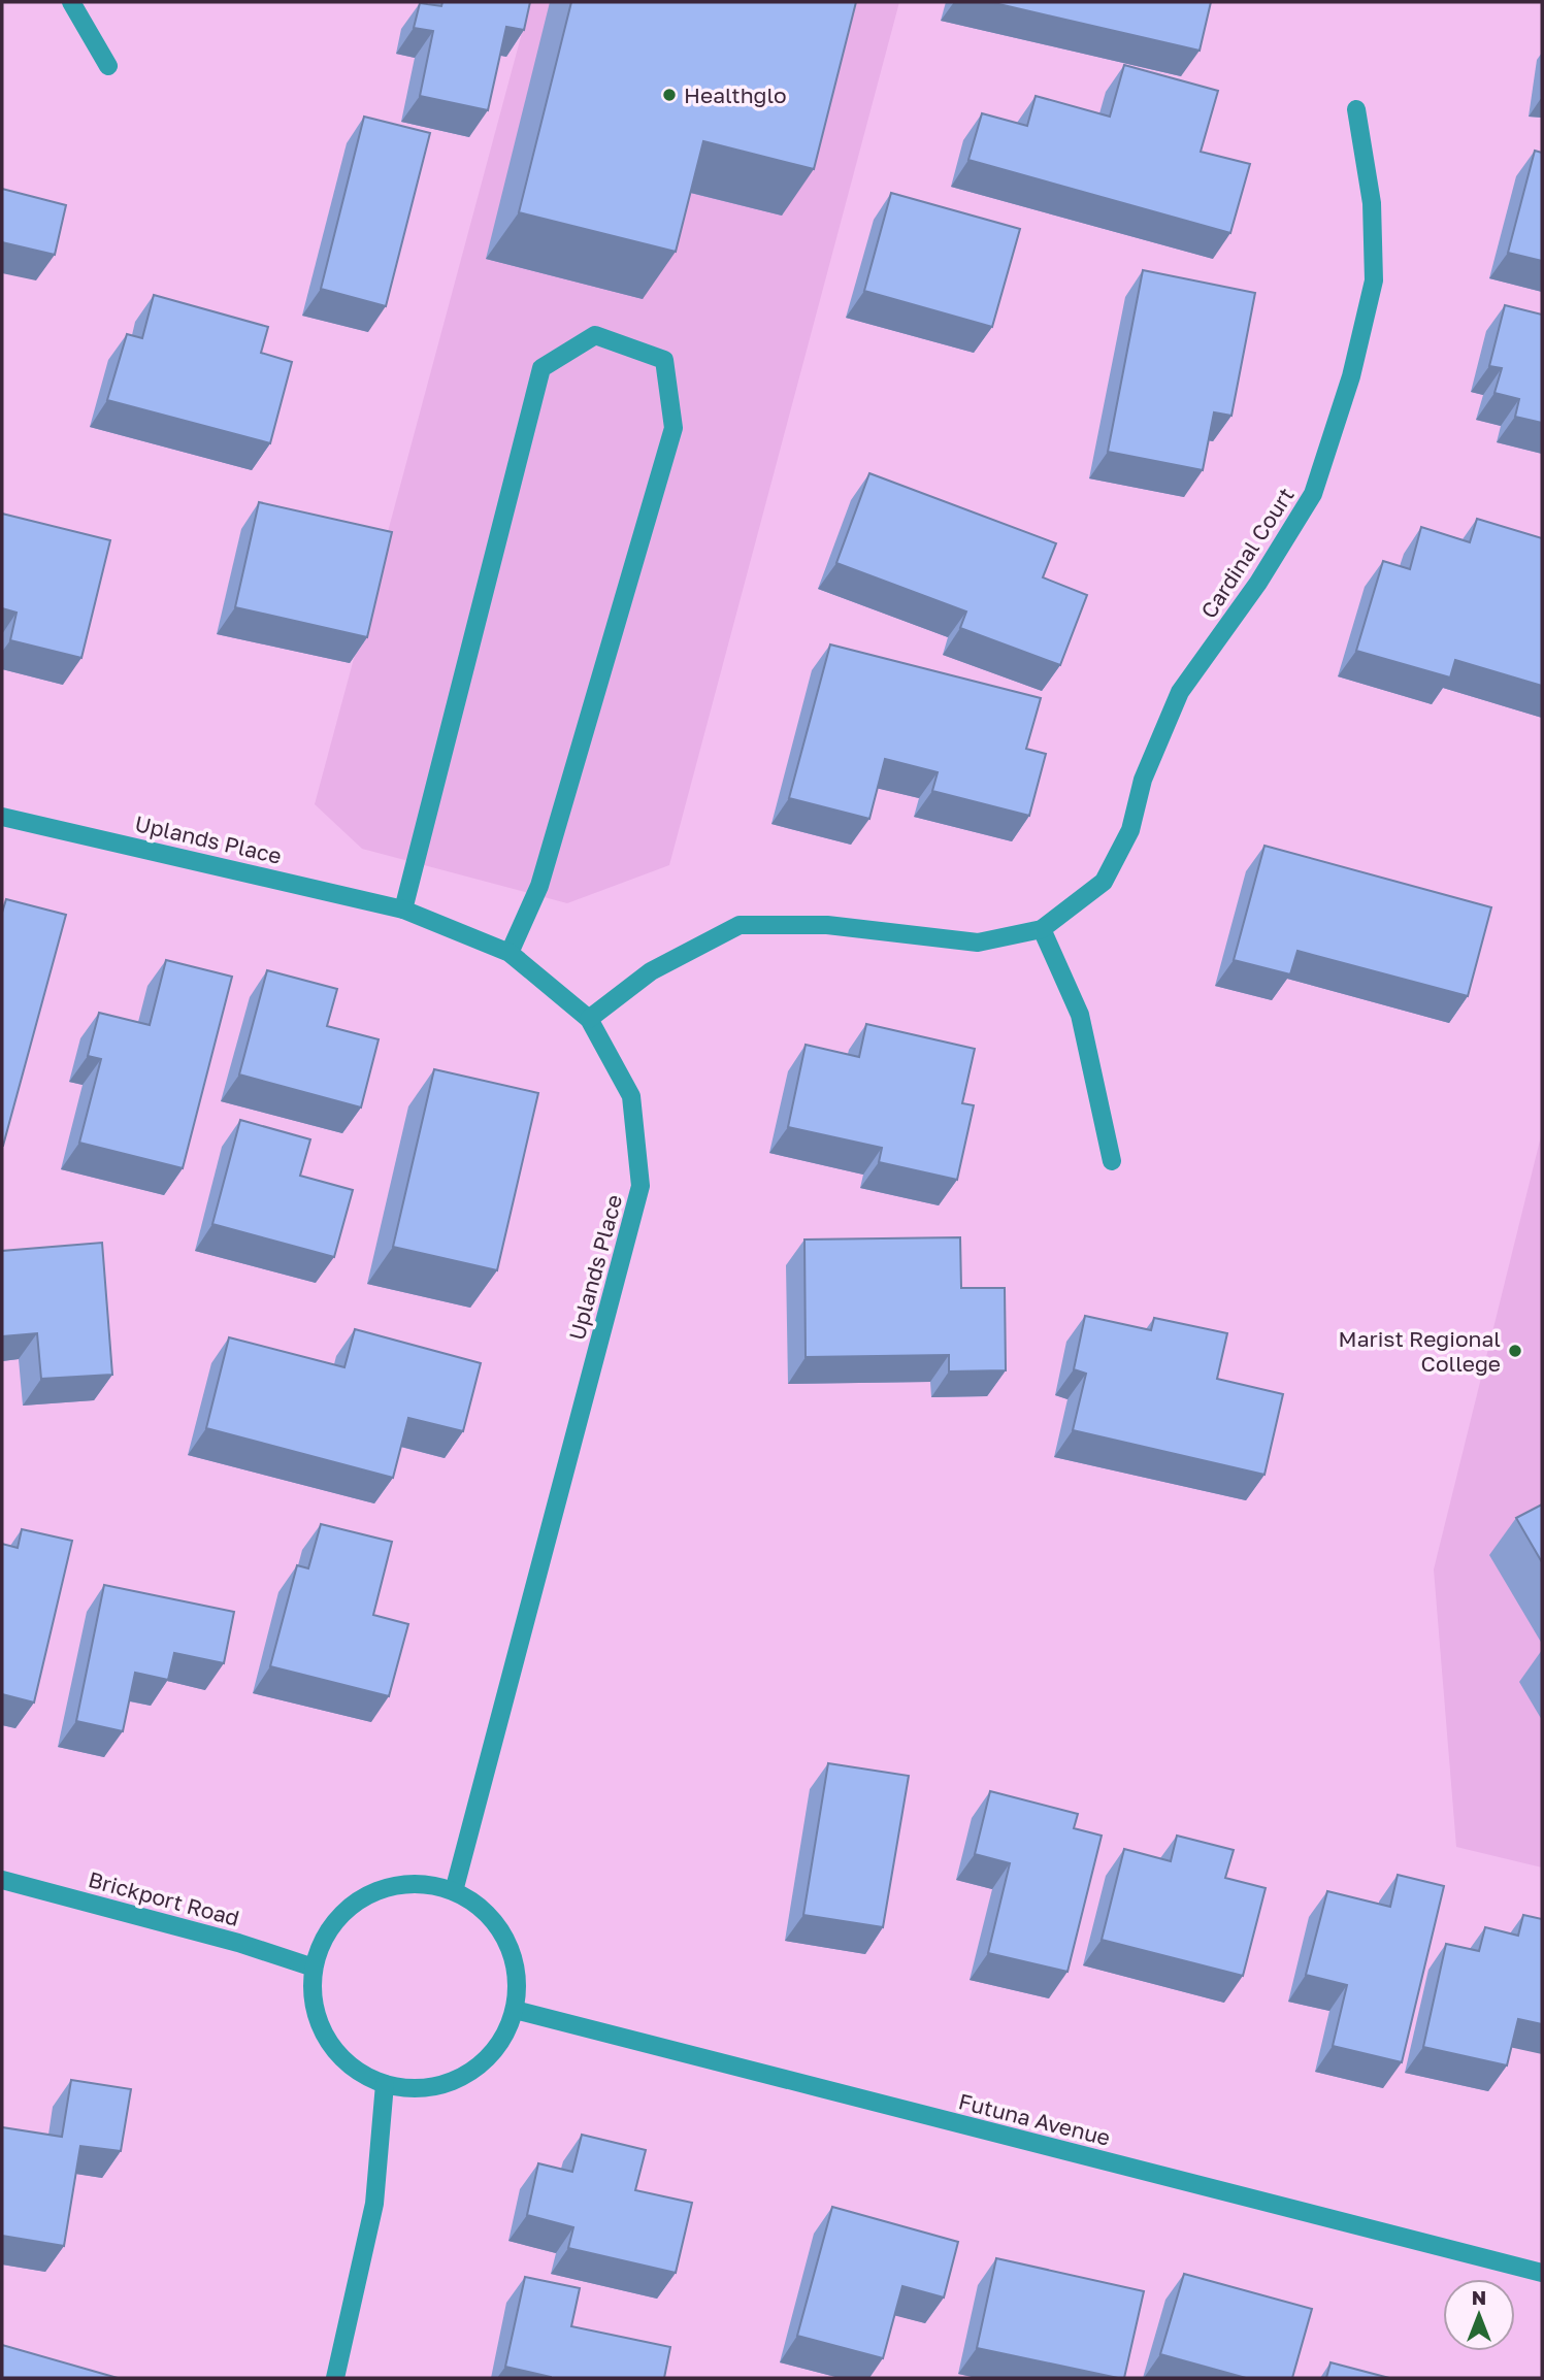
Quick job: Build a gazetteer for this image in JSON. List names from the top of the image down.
{
  "streets": {
    "street": [
      "Cardinal Court",
      "Uplands Place",
      "Brickport Road",
      "Futuna Avenue"
    ]
  },
  "crossings": [
    ["Cardinal Court", "Uplands Place"],
    ["Uplands Place", "Brickport Road"],
    ["Uplands Place", "Futuna Avenue"],
    ["Brickport Road", "Futuna Avenue"]
  ],
  "places": ["Healthglo", "Marist Regional College"],
  "north": "top"
}
